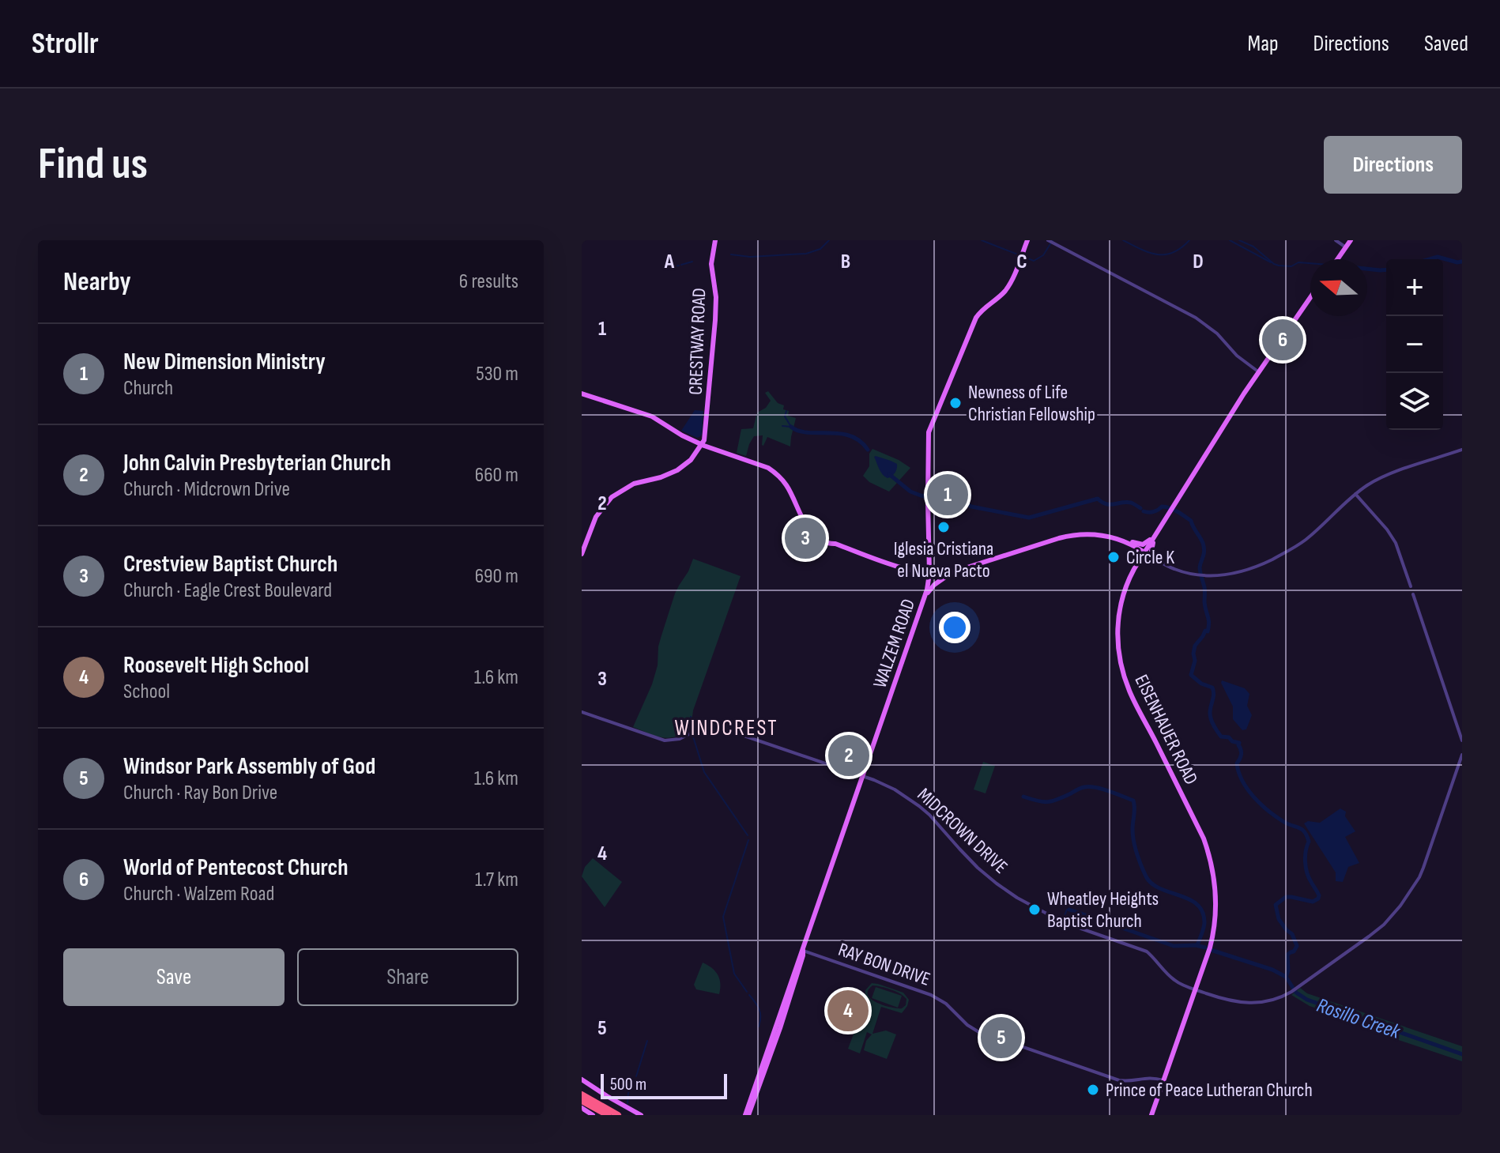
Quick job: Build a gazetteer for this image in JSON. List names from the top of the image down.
{
  "streets": {
    "main road": ["CRESTWAY ROAD", "WALZEM ROAD", "EISENHAUER ROAD"],
    "street": ["MIDCROWN DRIVE", "RAY BON DRIVE"]
  },
  "crossings": [
    ["WALZEM ROAD", "MIDCROWN DRIVE"],
    ["WALZEM ROAD", "RAY BON DRIVE"],
    ["EISENHAUER ROAD", "MIDCROWN DRIVE"],
    ["EISENHAUER ROAD", "RAY BON DRIVE"]
  ],
  "districts": ["WINDCREST"],
  "water": ["Rosillo Creek"],
  "places": [
    "Newness of Life Christian Fellowship",
    "Iglesia Cristiana el Nueva Pacto",
    "Circle K",
    "Wheatley Heights Baptist Church",
    "Prince of Peace Lutheran Church"
  ],
  "scale_bar": "500 m",
  "north": "left",
  "page": {
    "header": "Strollr",
    "nav": ["Map", "Directions", "Saved"],
    "buttons": [
      "Directions",
      ["Save", "Share"]
    ],
    "title": "Find us",
    "heading": ["Nearby", "6 results"],
    "map_buttons": ["+", "−"],
    "pins": [
      "6",
      "1",
      "3",
      "2",
      "4",
      "5"
    ],
    "list": [
      {
        "mark": "1",
        "name": "New Dimension Ministry",
        "note": "Church",
        "value": "530 m"
      },
      {
        "mark": "2",
        "name": "John Calvin Presbyterian Church",
        "note": "Church · Midcrown Drive",
        "value": "660 m"
      },
      {
        "mark": "3",
        "name": "Crestview Baptist Church",
        "note": "Church · Eagle Crest Boulevard",
        "value": "690 m"
      },
      {
        "mark": "4",
        "name": "Roosevelt High School",
        "note": "School",
        "value": "1.6 km"
      },
      {
        "mark": "5",
        "name": "Windsor Park Assembly of God",
        "note": "Church · Ray Bon Drive",
        "value": "1.6 km"
      },
      {
        "mark": "6",
        "name": "World of Pentecost Church",
        "note": "Church · Walzem Road",
        "value": "1.7 km"
      }
    ],
    "scale": "500 m"
  },
  "grid": {
    "columns": [
      "A",
      "B",
      "C",
      "D"
    ],
    "rows": [
      "1",
      "2",
      "3",
      "4",
      "5"
    ]
  }
}
